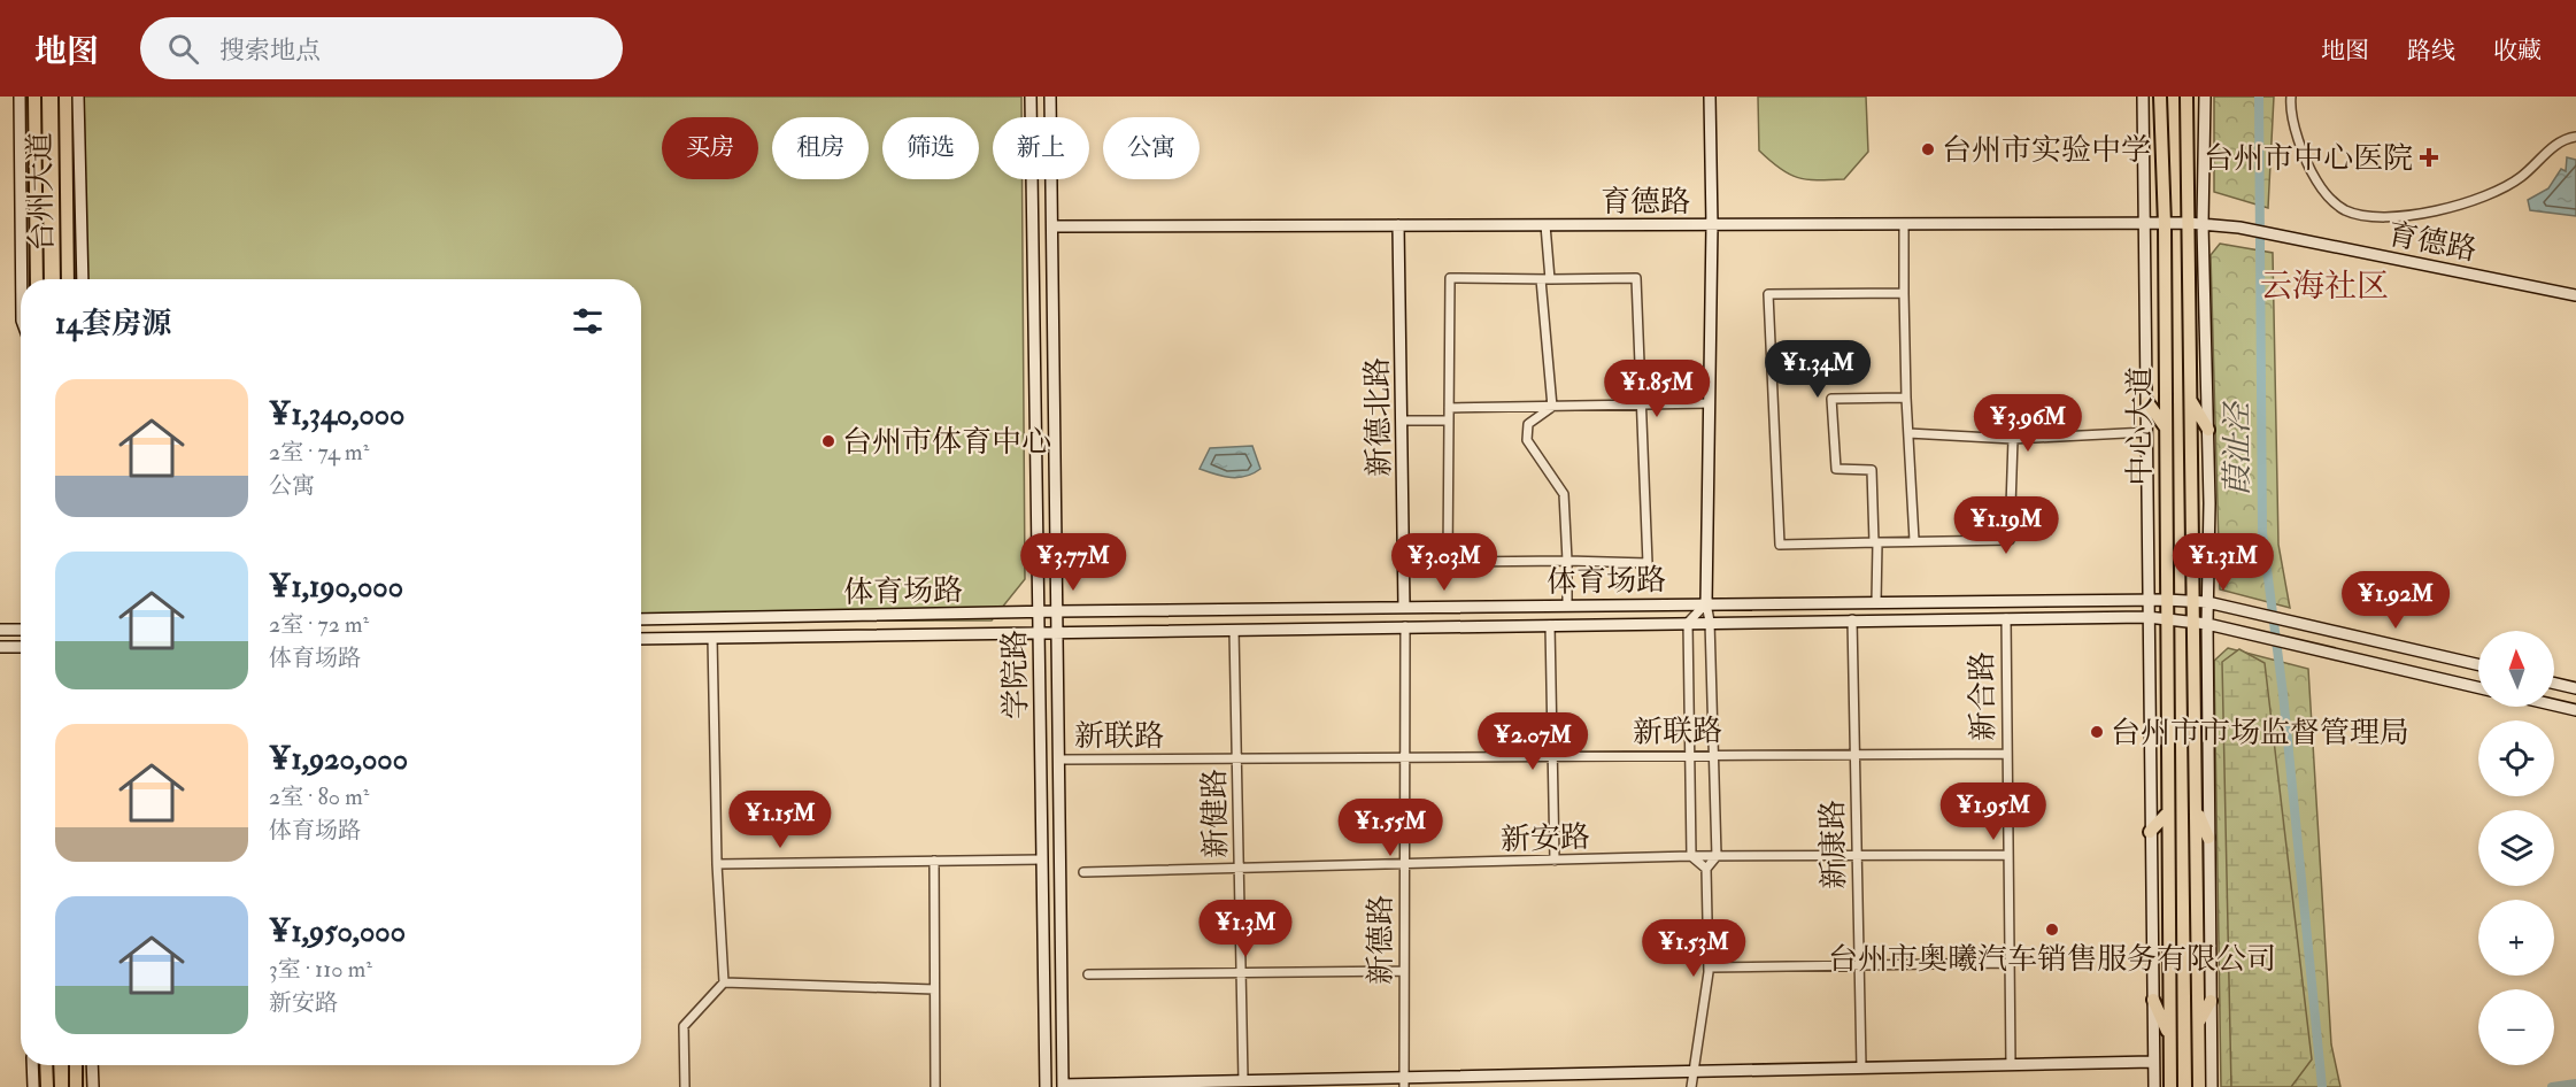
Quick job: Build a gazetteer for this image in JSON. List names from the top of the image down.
{
  "streets": {
    "main road": [
      "台州大道",
      "育德路",
      "新德北路",
      "中心大道",
      "体育场路",
      "学院路"
    ],
    "street": [
      "新合路",
      "新联路",
      "新健路",
      "新安路",
      "新康路",
      "新德路"
    ]
  },
  "crossings": [
    ["育德路", "新德北路"],
    ["育德路", "中心大道"],
    ["育德路", "学院路"],
    ["新德北路", "体育场路"],
    ["中心大道", "体育场路"],
    ["体育场路", "学院路"],
    ["学院路", "新联路"],
    ["新合路", "新联路"],
    ["新合路", "新安路"],
    ["新联路", "新健路"],
    ["新联路", "新康路"],
    ["新联路", "新德路"],
    ["新健路", "新安路"],
    ["新安路", "新康路"],
    ["新安路", "新德路"]
  ],
  "districts": ["云海社区"],
  "water": ["葭沚泾"],
  "places": {
    "other": [
      "台州市实验中学",
      "台州市体育中心",
      "台州市市场监督管理局",
      "台州市奥曦汽车销售服务有限公司"
    ],
    "health": ["台州市中心医院"]
  },
  "north": "top",
  "page": {
    "header": "地图",
    "search": "搜索地点",
    "nav": ["地图", "路线", "收藏"],
    "chip": [
      "买房",
      "租房",
      "筛选",
      "新上",
      "公寓"
    ],
    "heading": "14套房源",
    "price": [
      "¥1.34M",
      "¥1.85M",
      "¥3.96M",
      "¥1.19M",
      "¥3.77M",
      "¥3.03M",
      "¥1.31M",
      "¥1.92M",
      "¥2.07M",
      "¥1.95M",
      "¥1.15M",
      "¥1.55M",
      "¥1.3M",
      "¥1.53M"
    ],
    "list": [
      {
        "name": "¥1,340,000",
        "note": "2室 · 74 m² · 公寓"
      },
      {
        "name": "¥1,190,000",
        "note": "2室 · 72 m² · 体育场路"
      },
      {
        "name": "¥1,920,000",
        "note": "2室 · 80 m² · 体育场路"
      },
      {
        "name": "¥1,950,000",
        "note": "3室 · 110 m² · 新安路"
      }
    ],
    "map_buttons": ["+", "−"]
  }
}
